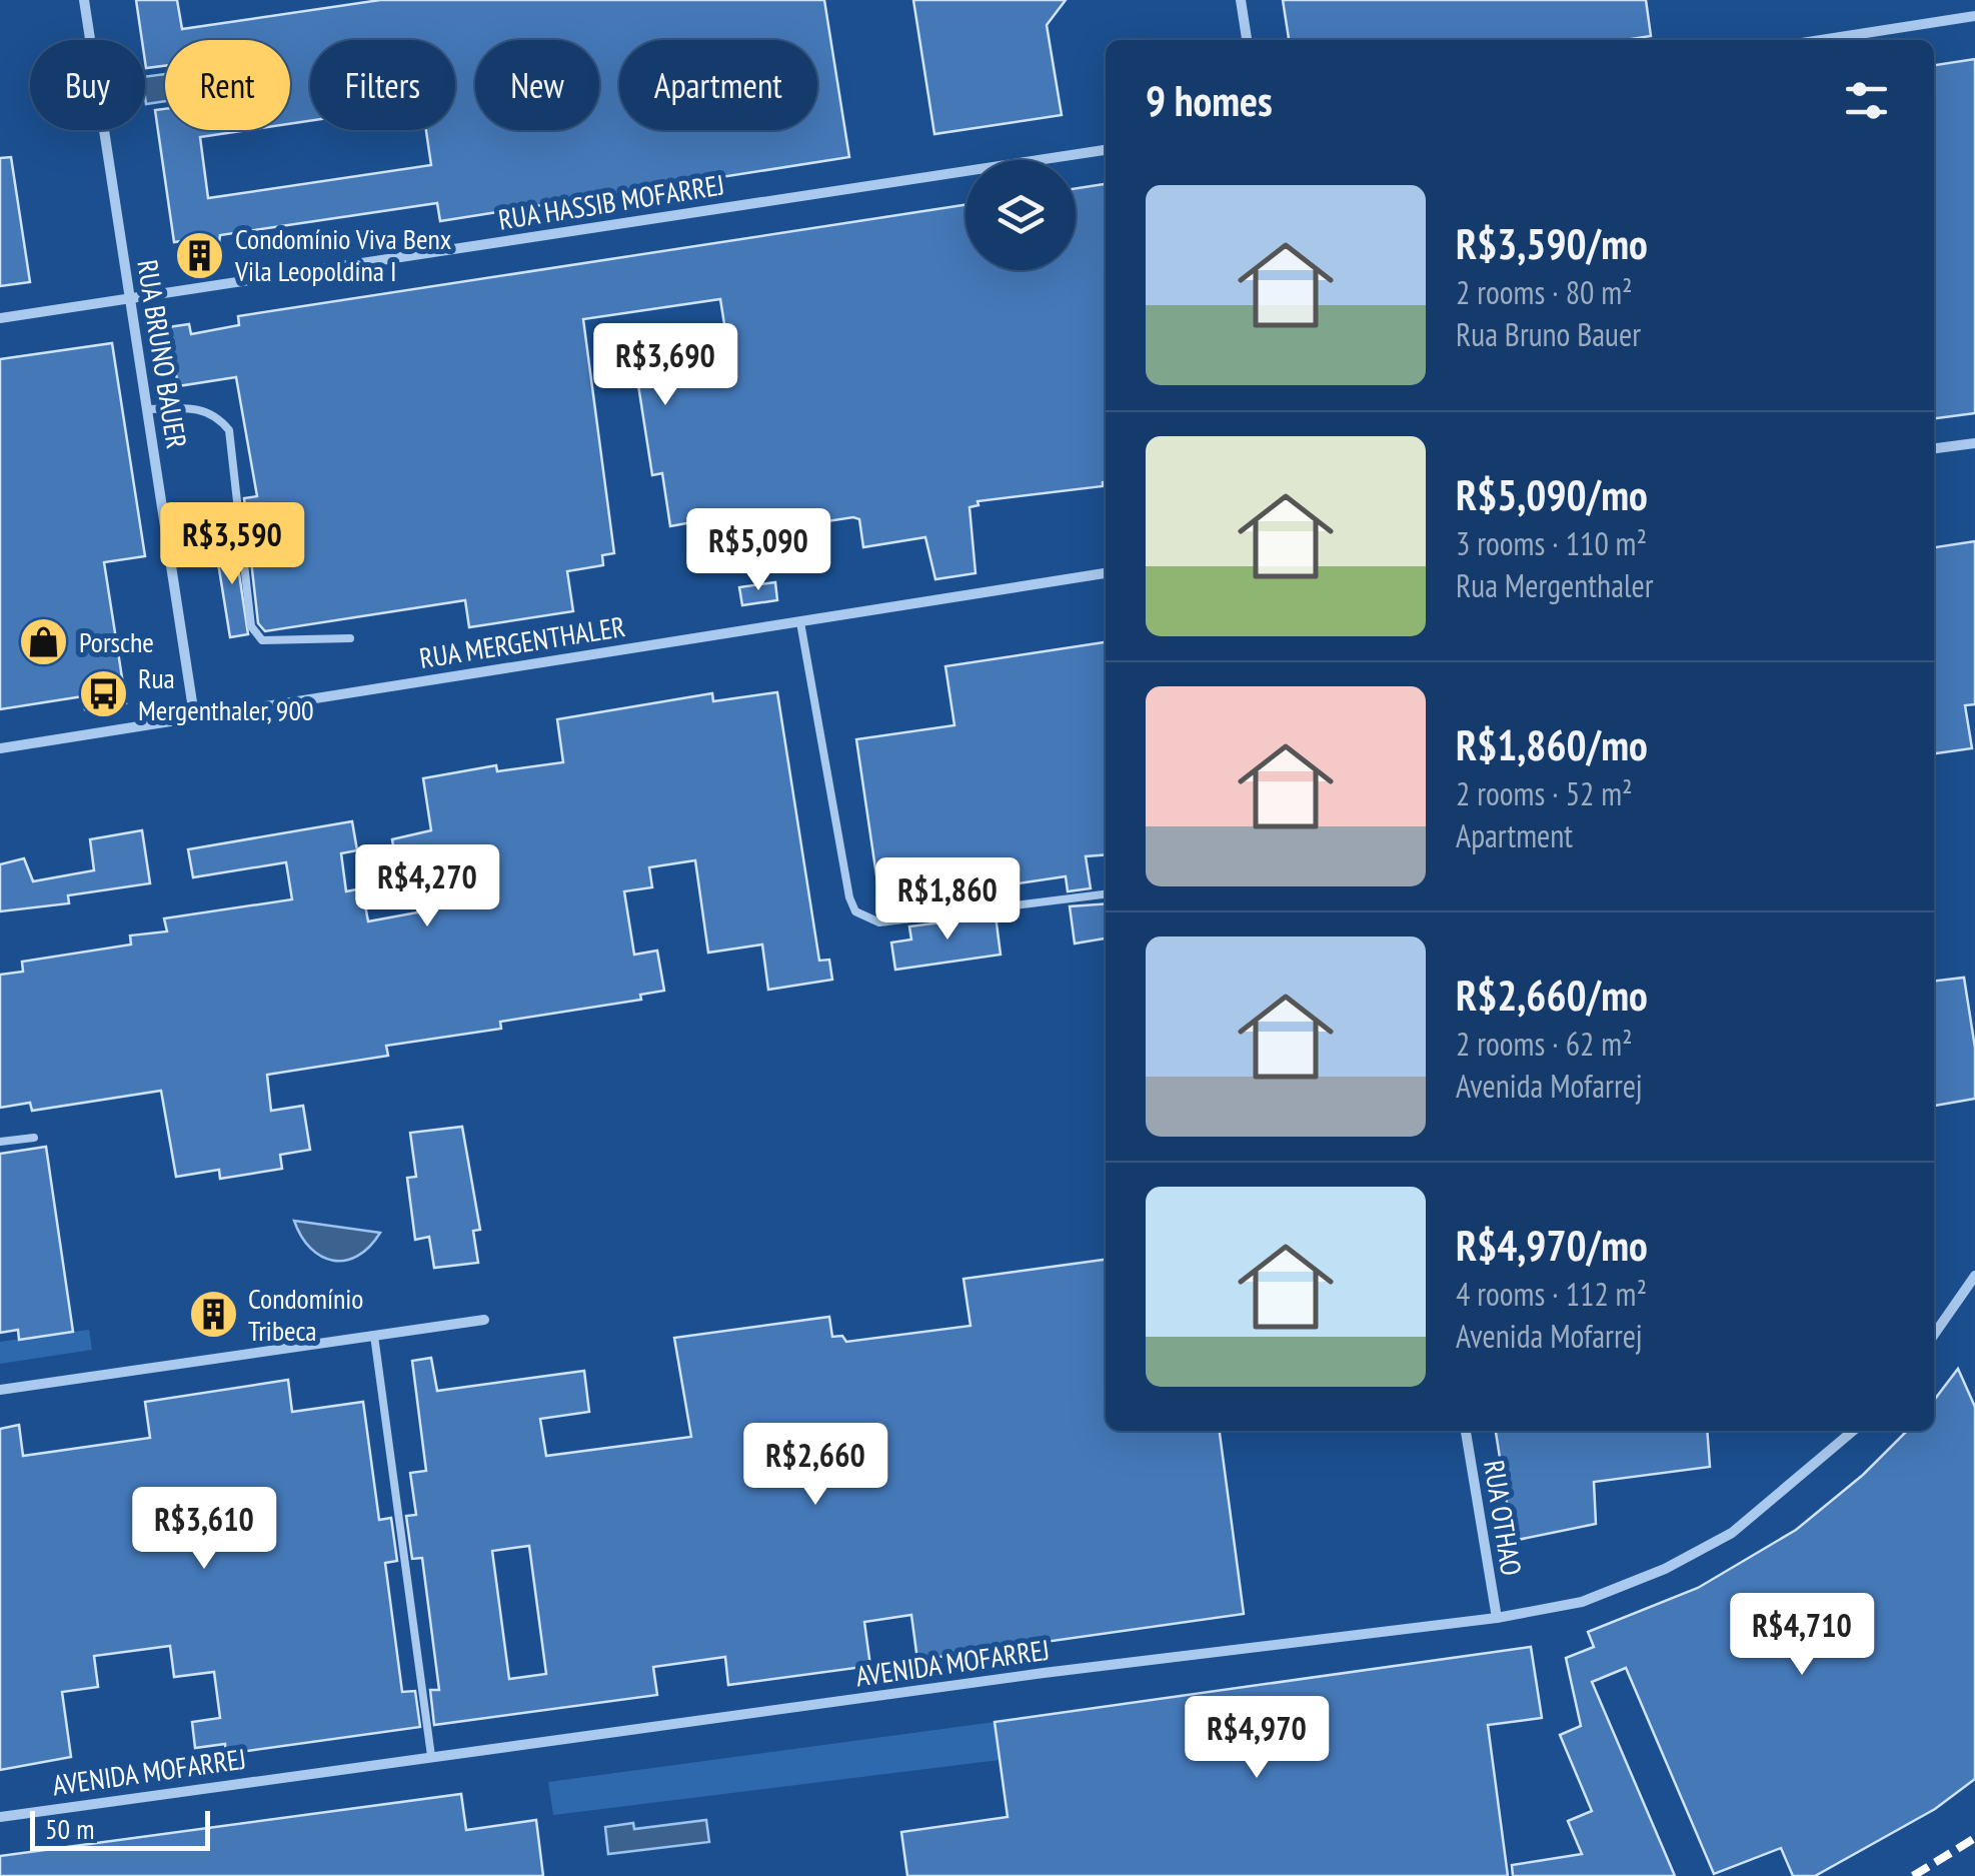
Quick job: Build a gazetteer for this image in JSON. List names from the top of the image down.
{
  "streets": {
    "street": [
      "RUA HASSIB MOFARREJ",
      "RUA BRUNO BAUER",
      "RUA MERGENTHALER",
      "RUA OTHAO",
      "AVENIDA MOFARREJ"
    ]
  },
  "crossings": [
    ["RUA HASSIB MOFARREJ", "RUA BRUNO BAUER"],
    ["RUA BRUNO BAUER", "RUA MERGENTHALER"],
    ["RUA OTHAO", "AVENIDA MOFARREJ"]
  ],
  "places": {
    "building": ["Condomínio Viva Benx Vila Leopoldina I", "Condomínio Tribeca"],
    "shop": ["Porsche"],
    "bus stop": ["Rua Mergenthaler, 900"]
  },
  "scale_bar": "50 m",
  "page": {
    "chip": [
      "Buy",
      "Rent",
      "Filters",
      "New",
      "Apartment"
    ],
    "heading": "9 homes",
    "list": [
      {
        "name": "R$3,590/mo",
        "note": "2 rooms · 80 m² · Rua Bruno Bauer"
      },
      {
        "name": "R$5,090/mo",
        "note": "3 rooms · 110 m² · Rua Mergenthaler"
      },
      {
        "name": "R$1,860/mo",
        "note": "2 rooms · 52 m² · Apartment"
      },
      {
        "name": "R$2,660/mo",
        "note": "2 rooms · 62 m² · Avenida Mofarrej"
      },
      {
        "name": "R$4,970/mo",
        "note": "4 rooms · 112 m² · Avenida Mofarrej"
      }
    ],
    "price": [
      "R$3,690",
      "R$3,590",
      "R$5,090",
      "R$4,270",
      "R$1,860",
      "R$2,660",
      "R$3,610",
      "R$4,710",
      "R$4,970"
    ],
    "scale": "50 m"
  }
}
